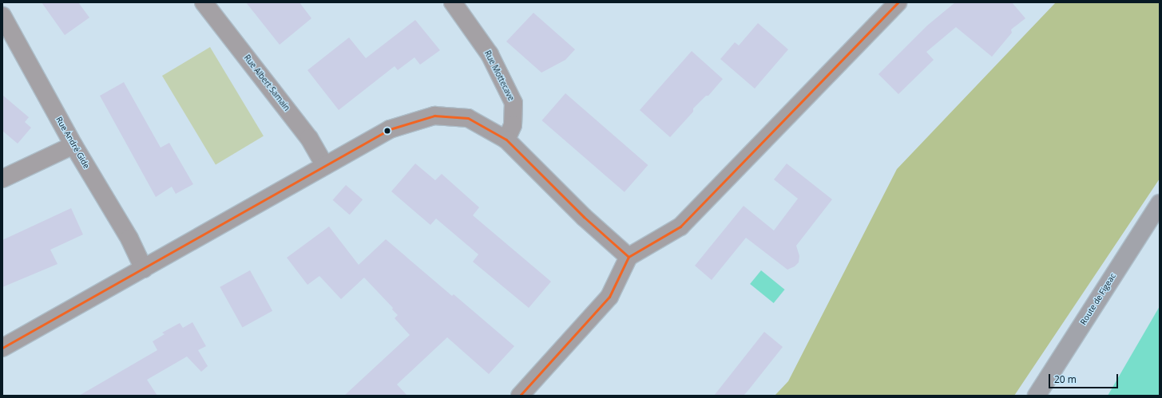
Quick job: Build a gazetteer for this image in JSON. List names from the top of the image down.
{
  "streets": {
    "main road": ["Route de Figeac"],
    "street": ["Rue Mottecave", "Rue Albert Samain", "Rue André Gide"]
  },
  "scale_bar": "20 m"
}
